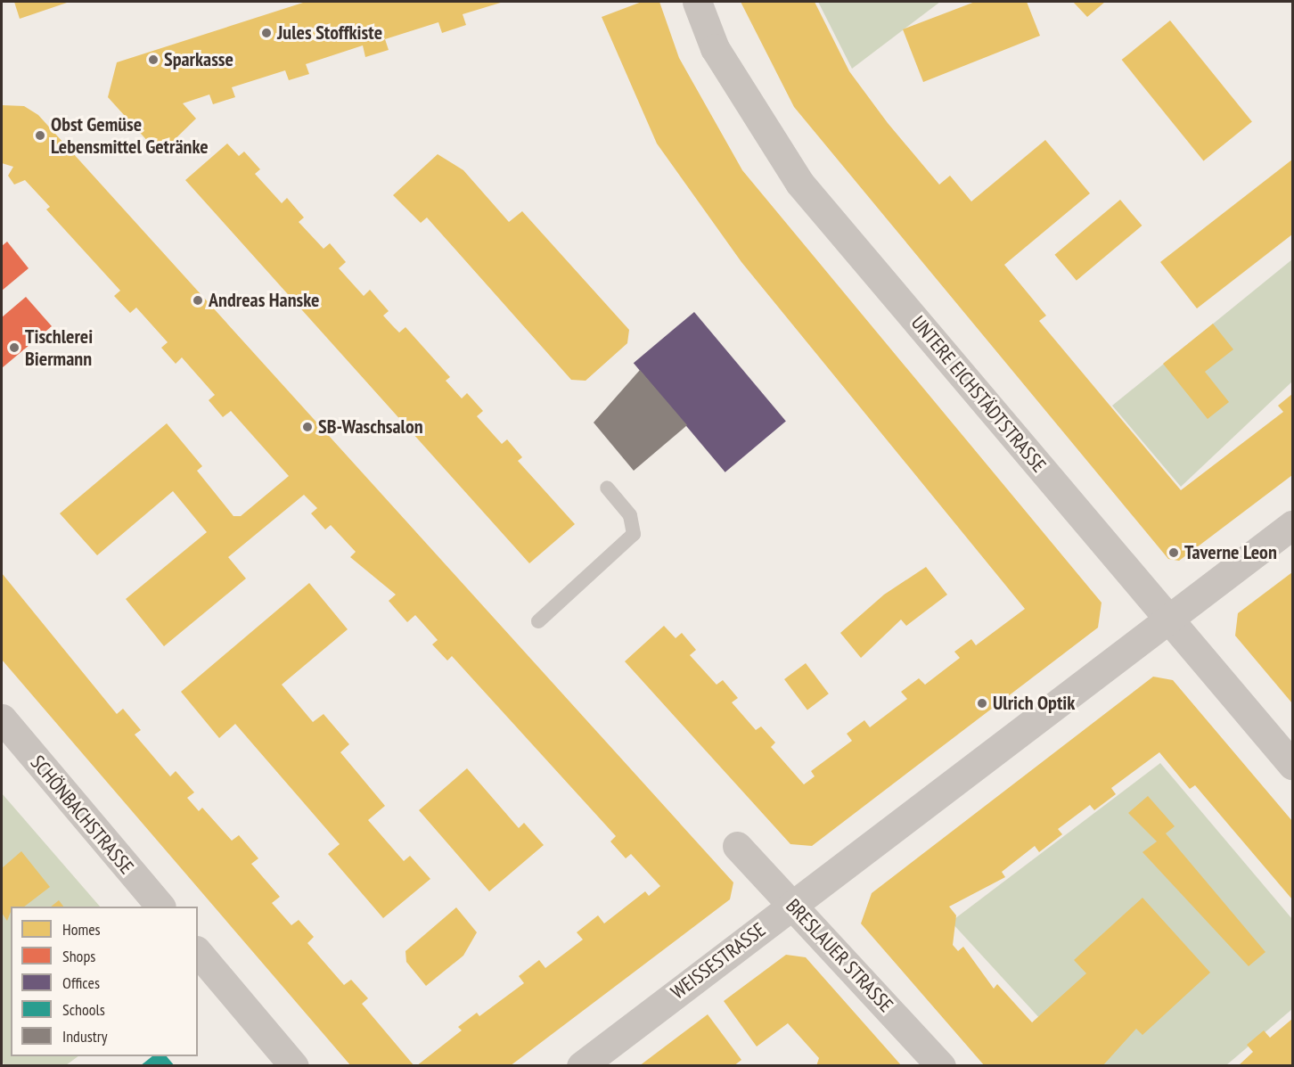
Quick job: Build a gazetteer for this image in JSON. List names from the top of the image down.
{
  "streets": {
    "street": [
      "UNTERE EICHSTÄDTSTRASSE",
      "SCHÖNBACHSTRASSE",
      "BRESLAUER STRASSE",
      "WEISSESTRASSE"
    ]
  },
  "crossings": [
    ["UNTERE EICHSTÄDTSTRASSE", "WEISSESTRASSE"],
    ["BRESLAUER STRASSE", "WEISSESTRASSE"]
  ],
  "places": [
    "Jules Stoffkiste",
    "Sparkasse",
    "Obst Gemüse Lebensmittel Getränke",
    "Andreas Hanske",
    "Tischlerei Biermann",
    "SB-Waschsalon",
    "Taverne Leon",
    "Ulrich Optik"
  ],
  "legend": [
    "Homes",
    "Shops",
    "Offices",
    "Schools",
    "Industry"
  ]
}
